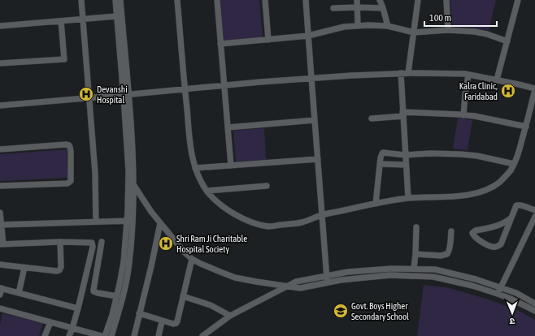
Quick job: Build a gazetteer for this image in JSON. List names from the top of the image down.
{
  "places": {
    "hospital": ["Kalra Clinic, Faridabad", "Devanshi Hospital", "Shri Ram Ji Charitable Hospital Society"],
    "school or university": ["Govt. Boys Higher Secondary School"]
  },
  "scale_bar": "100 m",
  "north": "bottom"
}
